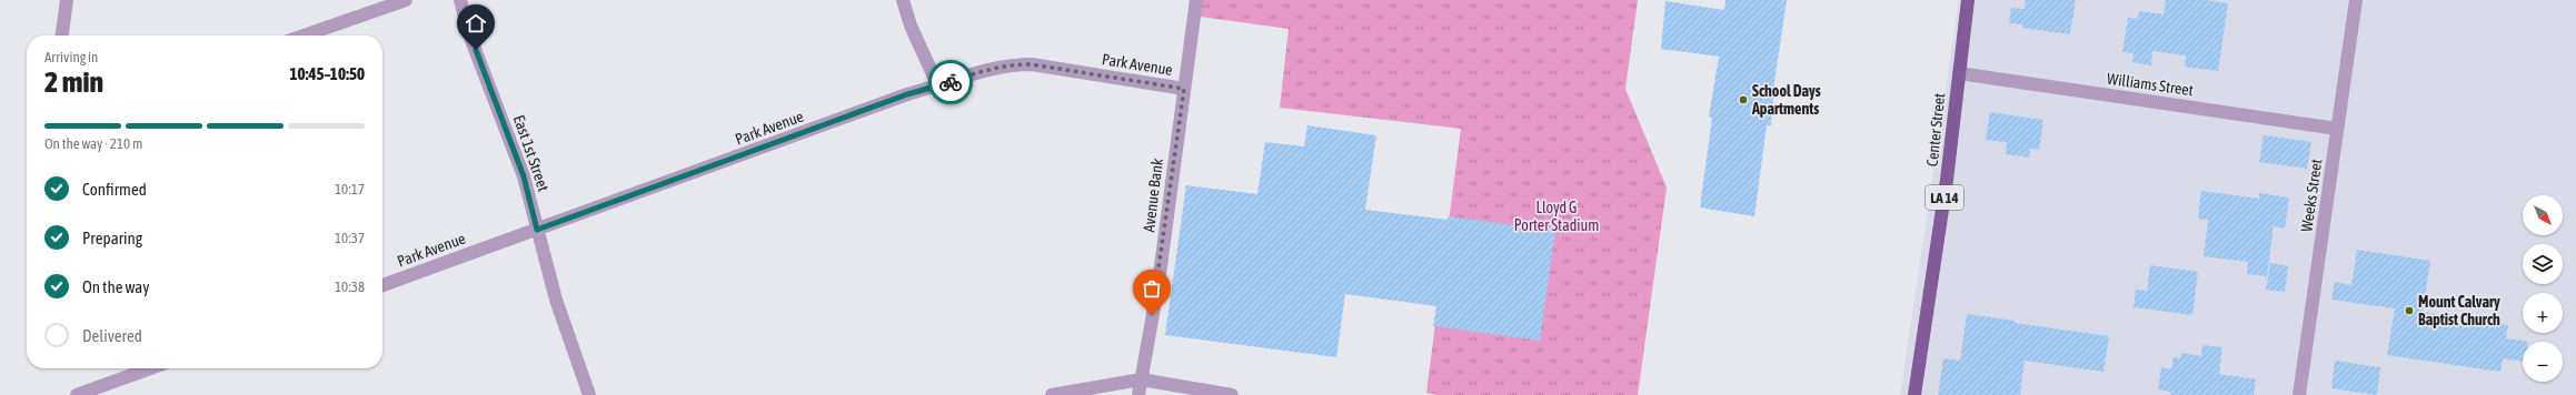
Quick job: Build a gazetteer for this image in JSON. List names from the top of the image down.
{
  "streets": {
    "main road": ["Center Street", "LA 14"],
    "street": [
      "Park Avenue",
      "Williams Street",
      "East 1st Street",
      "Avenue Bank",
      "Weeks Street"
    ]
  },
  "crossings": [
    ["Park Avenue", "East 1st Street"],
    ["Park Avenue", "Avenue Bank"],
    ["Williams Street", "Center Street"],
    ["Williams Street", "Weeks Street"]
  ],
  "parks": ["Lloyd G Porter Stadium"],
  "places": ["School Days Apartments", "Mount Calvary Baptist Church"],
  "north": "bottom right",
  "page": {
    "heading": ["2 min", "Arriving in", "10:45–10:50"],
    "bar": "On the way · 210 m",
    "list": [
      ["Confirmed", "10:17"],
      ["Preparing", "10:37"],
      ["On the way", "10:38"],
      "Delivered"
    ],
    "map_buttons": ["+", "−"]
  }
}
